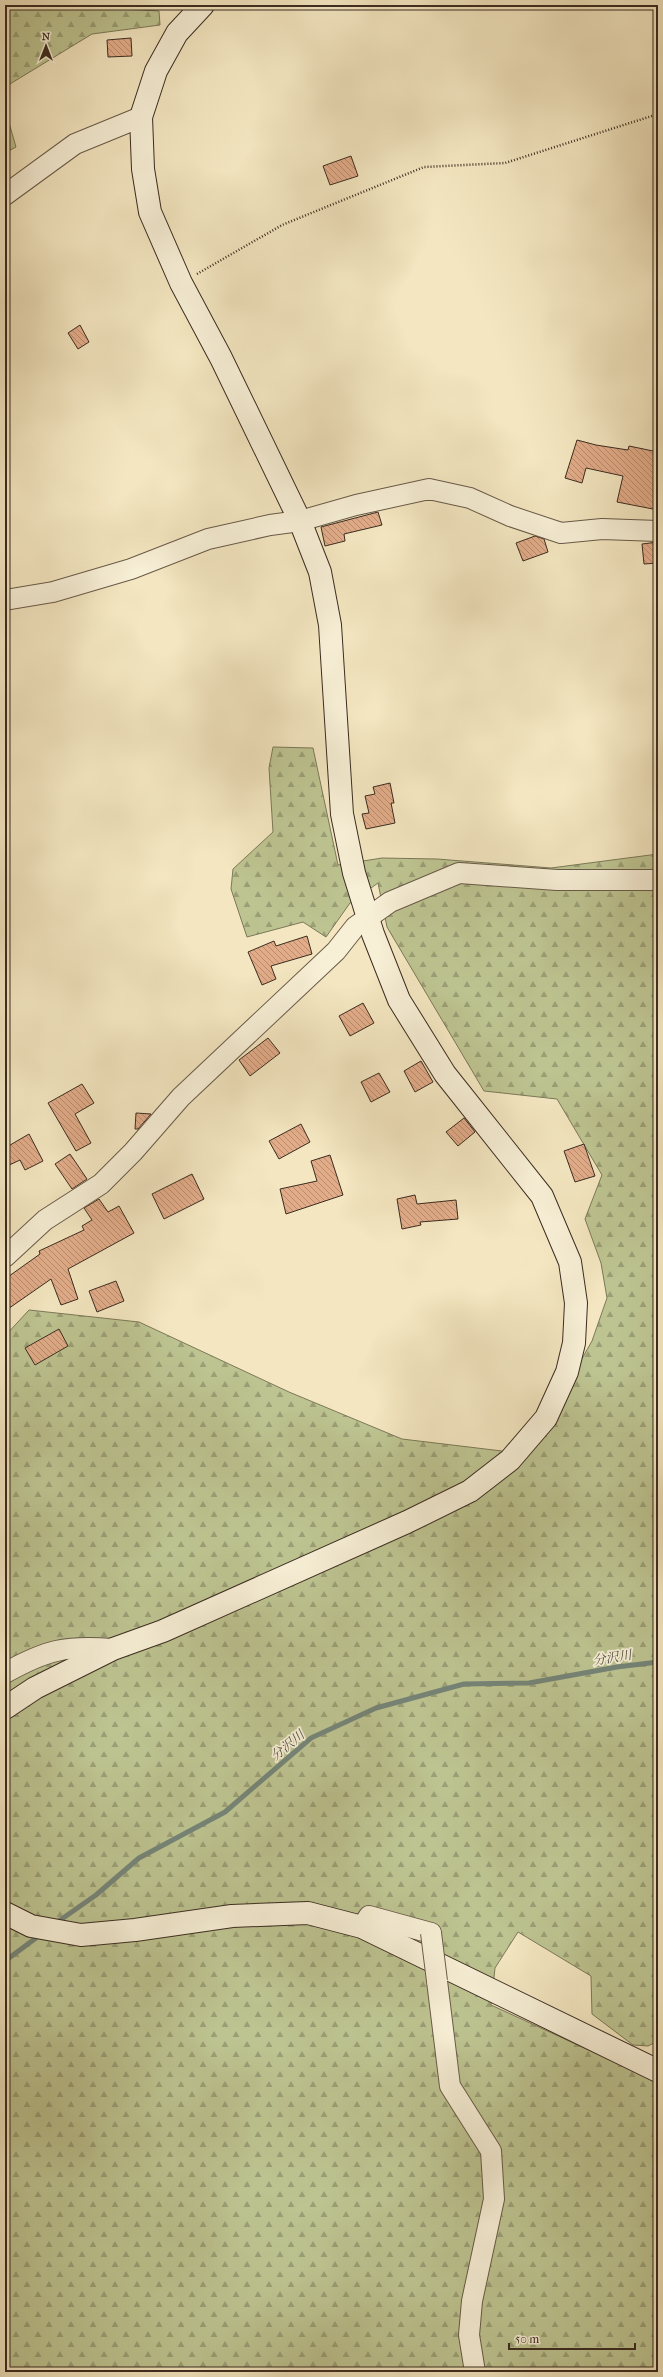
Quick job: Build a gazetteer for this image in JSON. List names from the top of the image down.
{
  "water": ["分沢川"],
  "scale_bar": "50 m",
  "north": "top"
}
